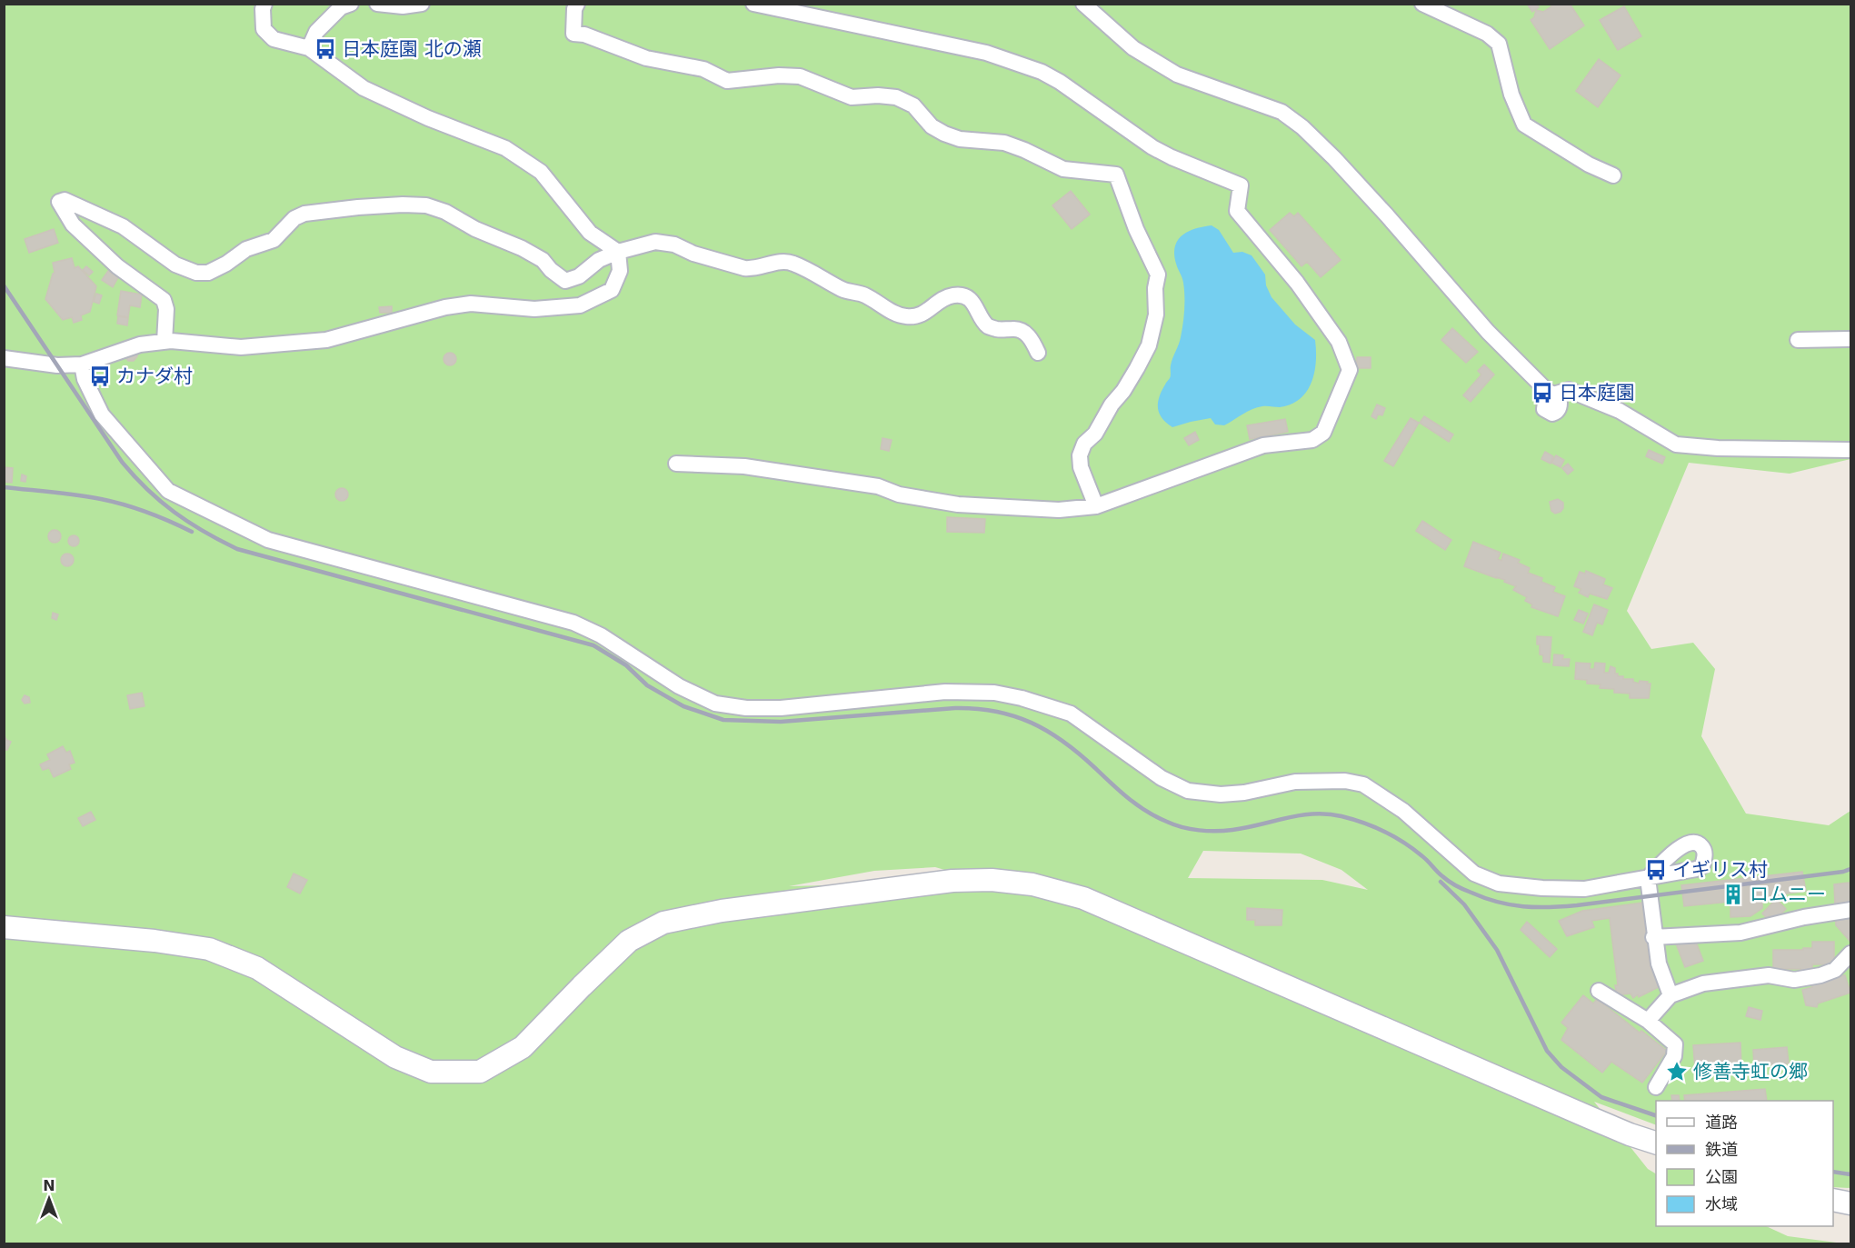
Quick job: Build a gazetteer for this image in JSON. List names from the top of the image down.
{
  "places": {
    "bus stop": [
      "日本庭園 北の瀬",
      "カナダ村",
      "日本庭園",
      "イギリス村"
    ],
    "building": ["ロムニー"],
    "place": ["修善寺虹の郷"]
  },
  "legend": [
    "道路",
    "鉄道",
    "公園",
    "水域"
  ],
  "north": "top"
}
